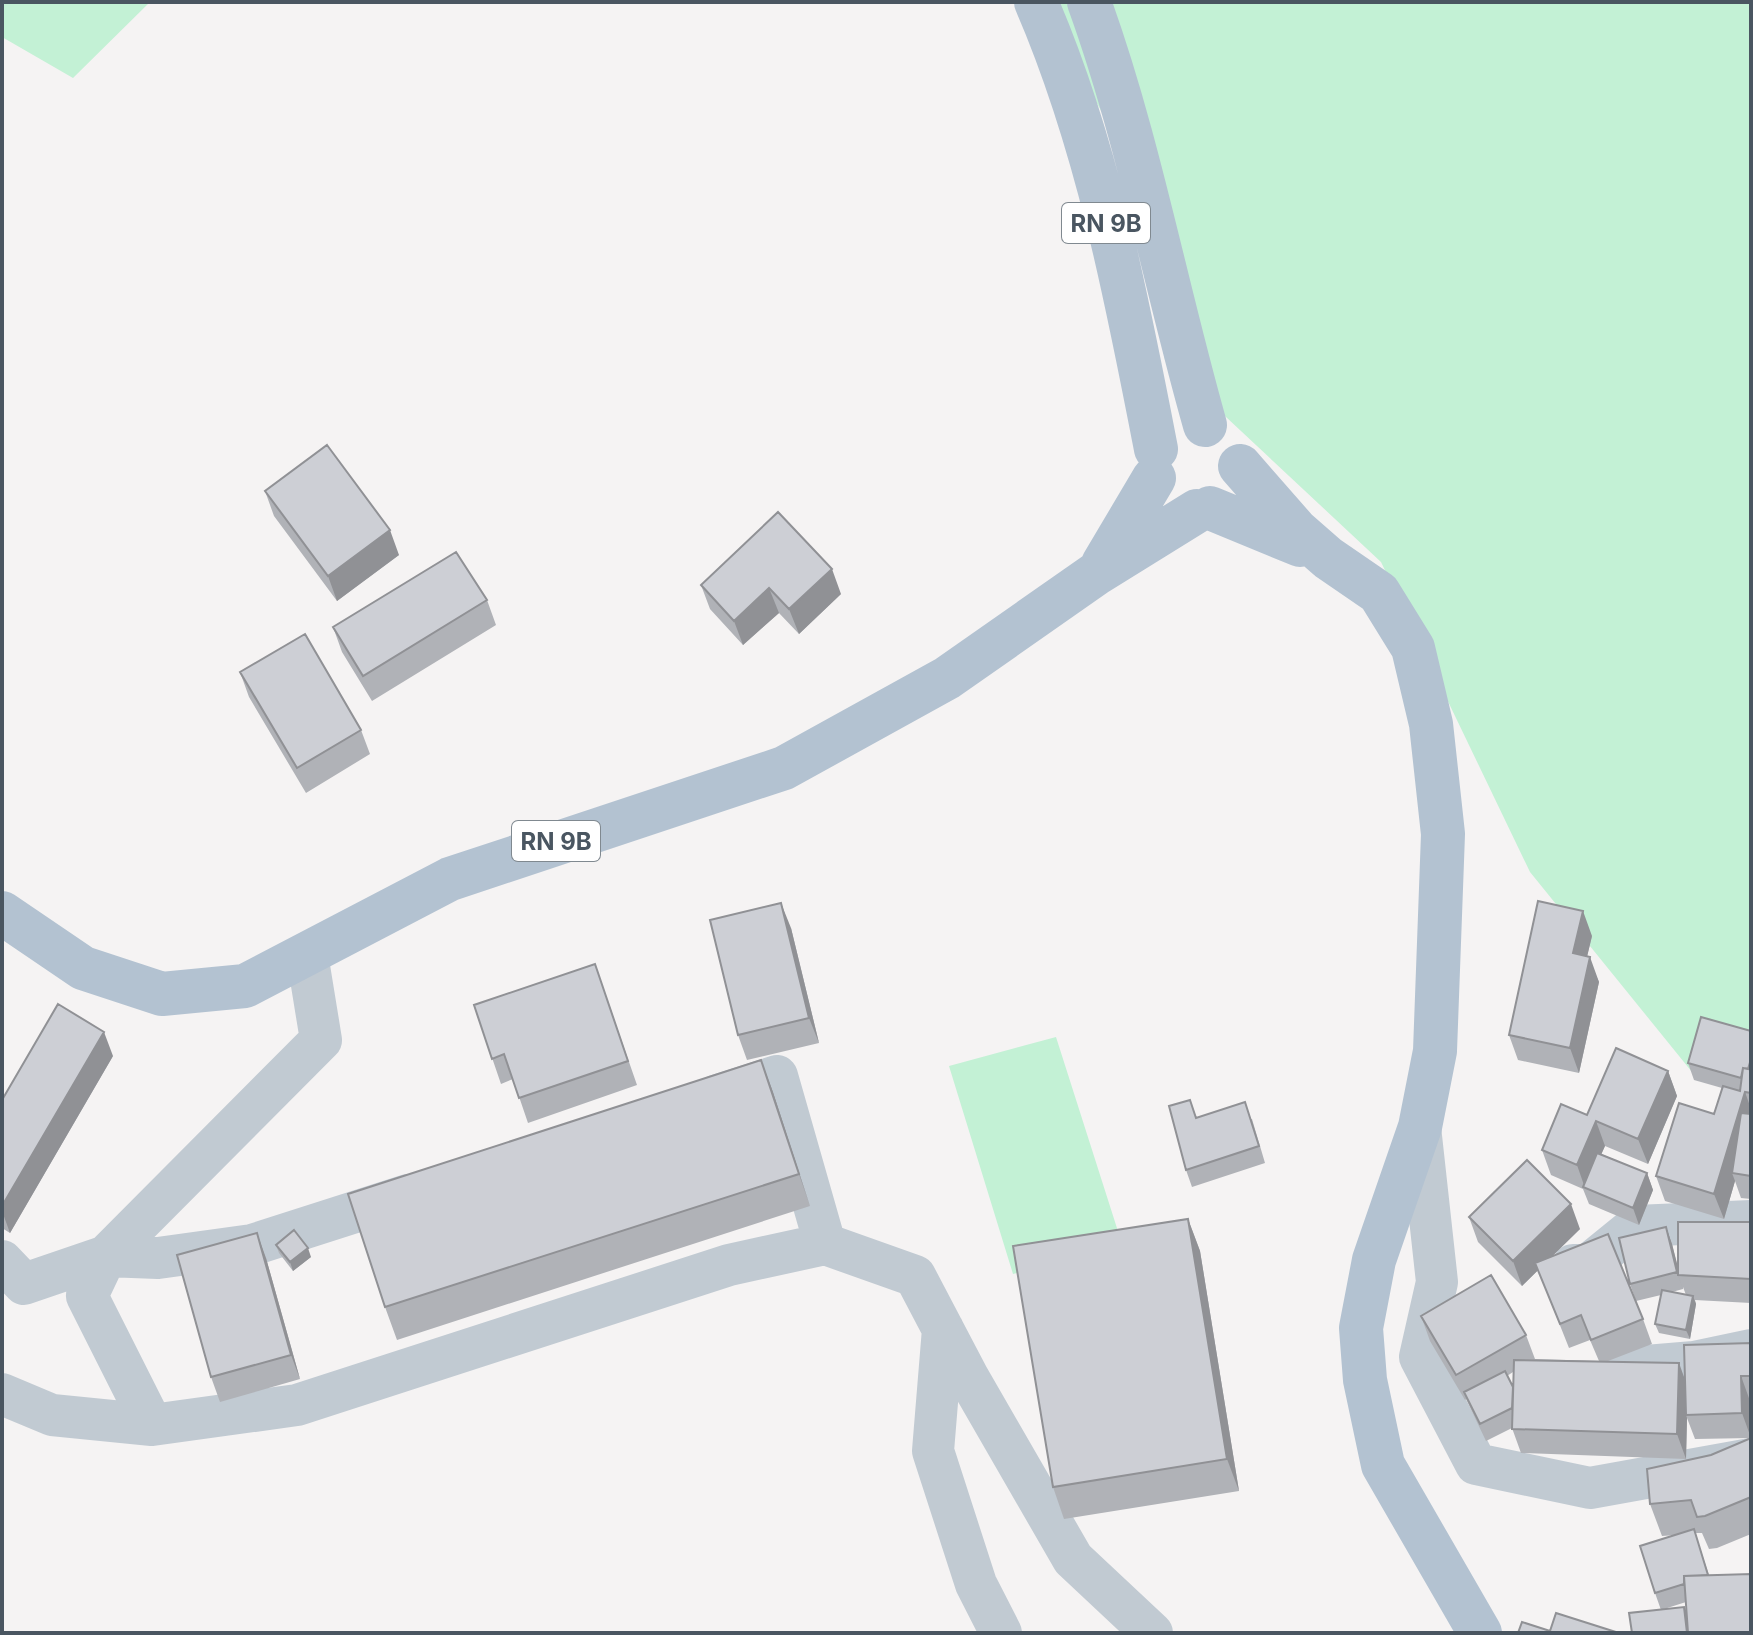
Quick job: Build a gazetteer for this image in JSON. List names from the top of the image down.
{
  "streets": {
    "main road": ["RN 9B"]
  }
}
